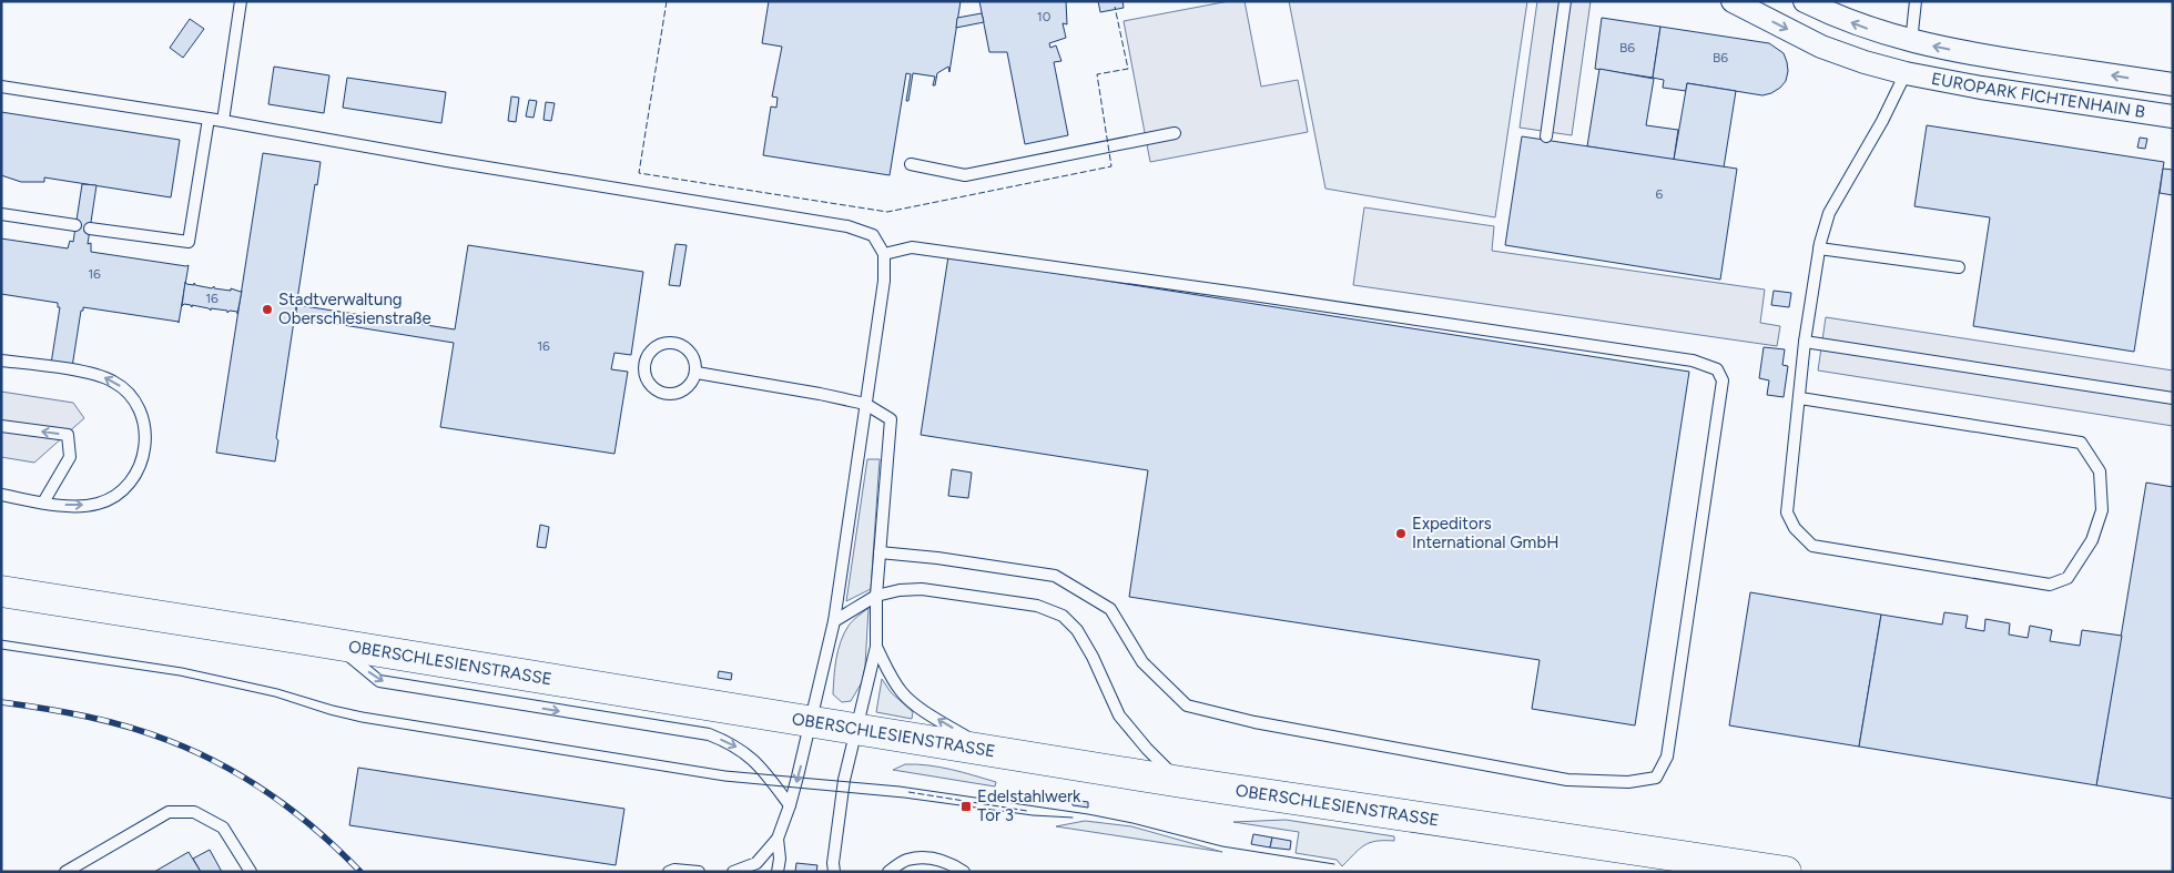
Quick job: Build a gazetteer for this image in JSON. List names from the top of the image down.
{
  "streets": {
    "main road": ["OBERSCHLESIENSTRASSE"],
    "street": ["EUROPARK FICHTENHAIN B"]
  },
  "places": {
    "other": ["Stadtverwaltung Oberschlesienstraße", "Expeditors International GmbH"],
    "transit": ["Edelstahlwerk Tor 3"]
  },
  "house_numbers": [
    "10",
    "B6",
    "B6",
    "6",
    "16",
    "16",
    "16"
  ]
}
